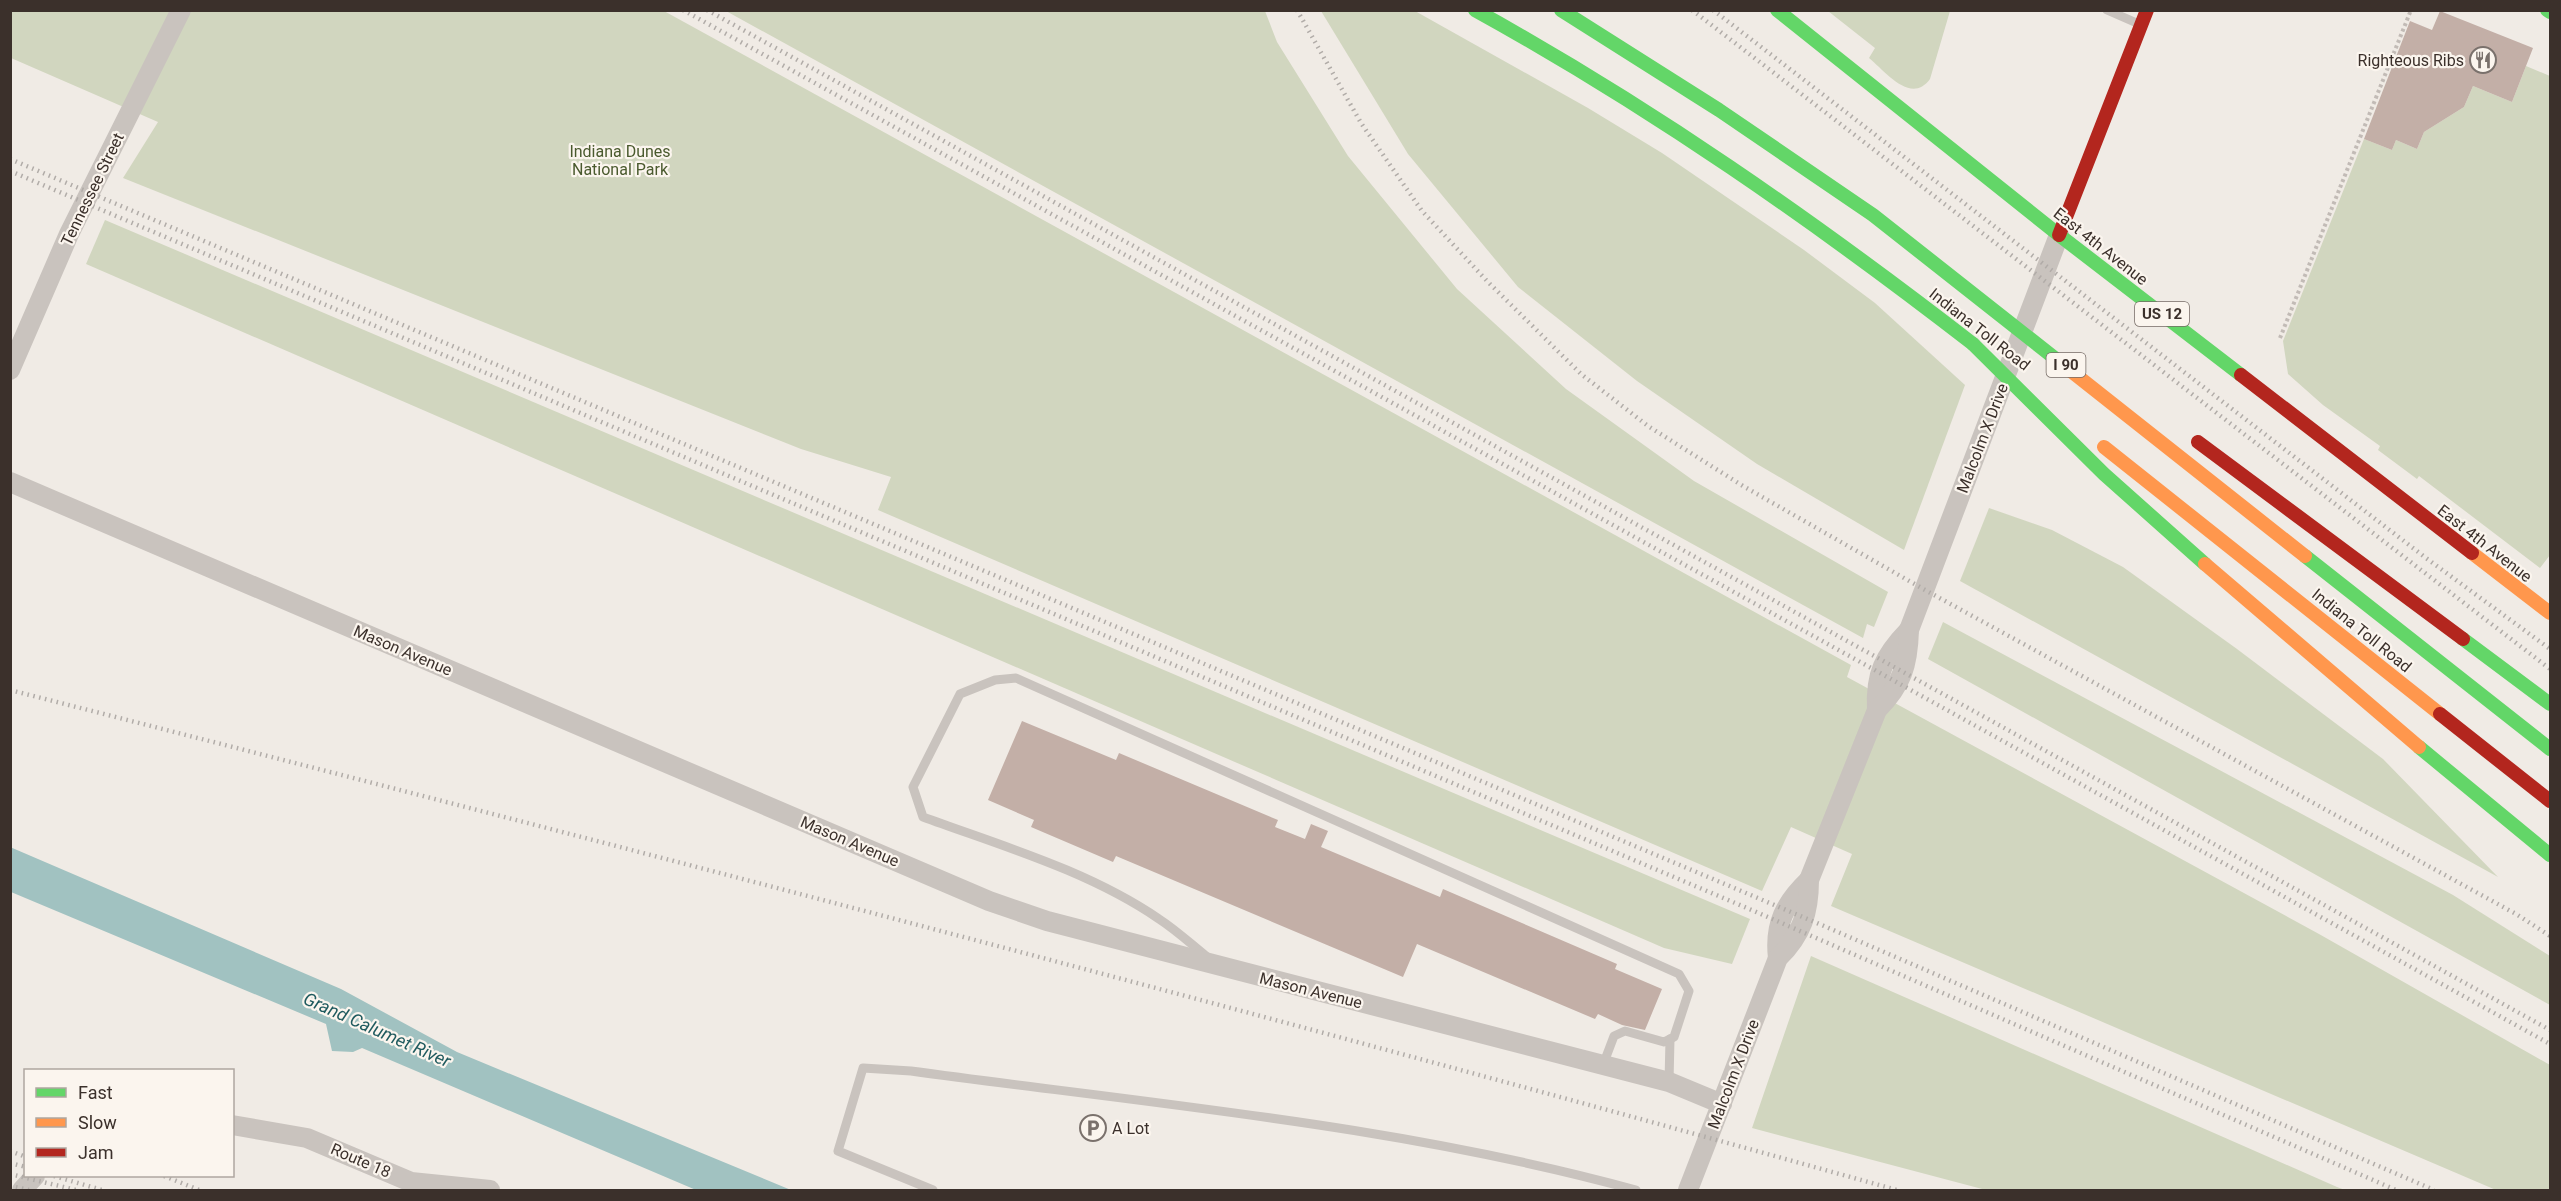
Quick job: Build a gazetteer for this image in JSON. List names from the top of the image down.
{
  "streets": {
    "main road": [
      "East 4th Avenue",
      "US 12",
      "Indiana Toll Road",
      "I 90",
      "Malcolm X Drive"
    ],
    "street": ["Tennessee Street", "Mason Avenue", "Route 18"]
  },
  "crossings": [
    ["East 4th Avenue", "Malcolm X Drive"],
    ["Malcolm X Drive", "Mason Avenue"]
  ],
  "water": ["Grand Calumet River"],
  "parks": ["Indiana Dunes National Park"],
  "places": {
    "restaurant": ["Righteous Ribs"],
    "parking": ["A Lot"]
  },
  "legend": ["Fast", "Slow", "Jam"]
}
